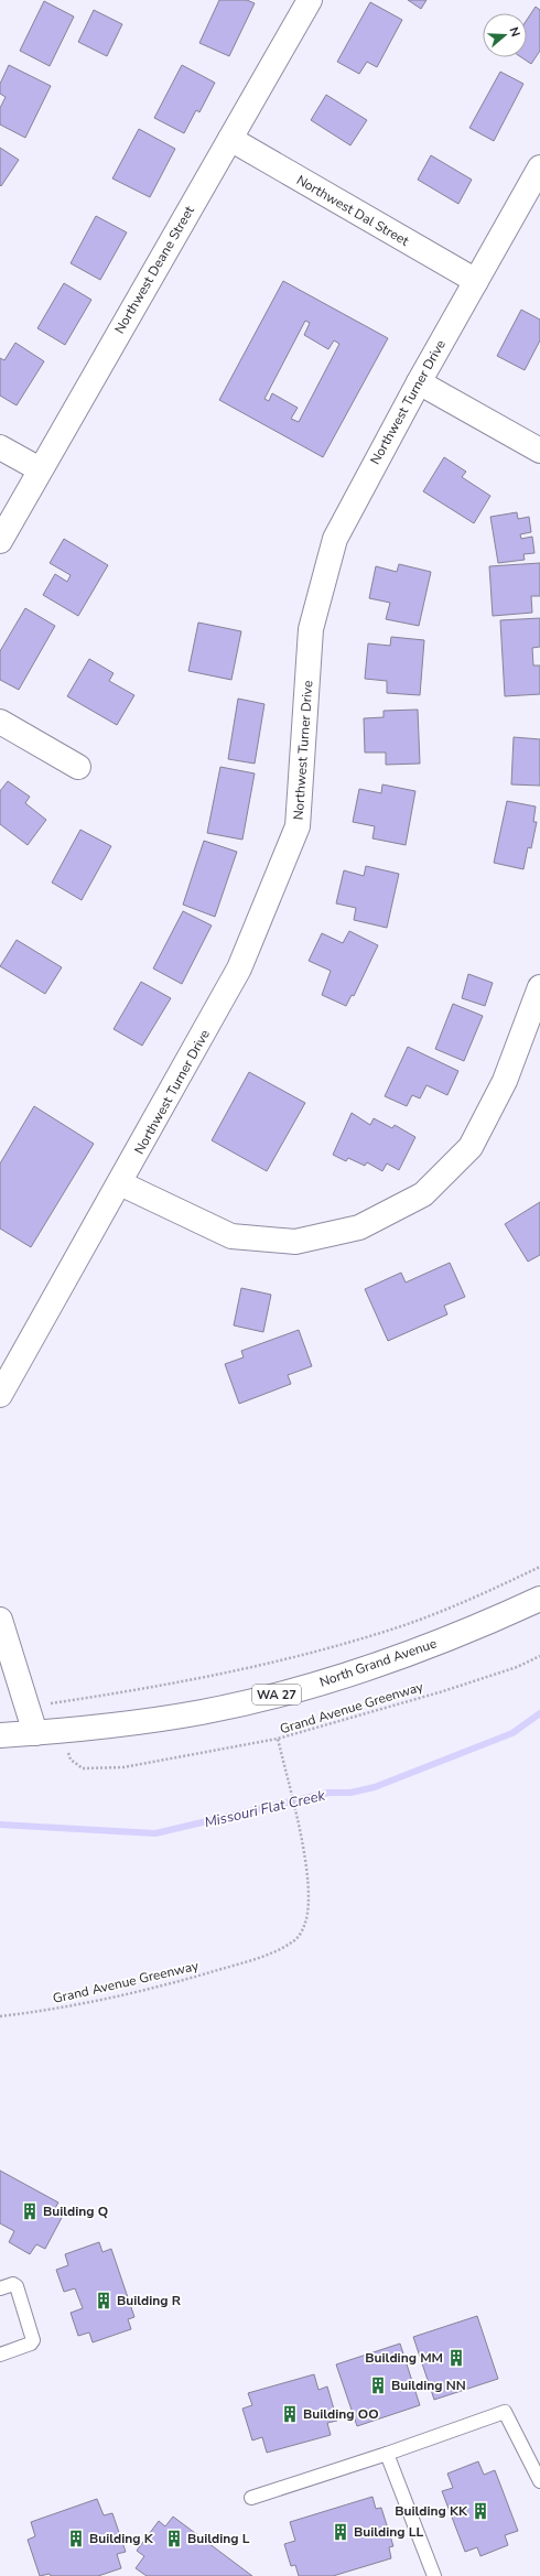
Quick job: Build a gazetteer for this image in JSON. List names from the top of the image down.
{
  "streets": {
    "street": [
      "Northwest Dal Street",
      "Northwest Deane Street",
      "Northwest Turner Drive",
      "North Grand Avenue",
      "WA 27"
    ],
    "path": ["Grand Avenue Greenway"]
  },
  "crossings": [
    ["Northwest Dal Street", "Northwest Deane Street"],
    ["Northwest Dal Street", "Northwest Turner Drive"]
  ],
  "water": ["Missouri Flat Creek"],
  "places": {
    "building": [
      "Building Q",
      "Building R",
      "Building MM",
      "Building NN",
      "Building OO",
      "Building KK",
      "Building LL",
      "Building K",
      "Building L"
    ]
  },
  "north": "right"
}
